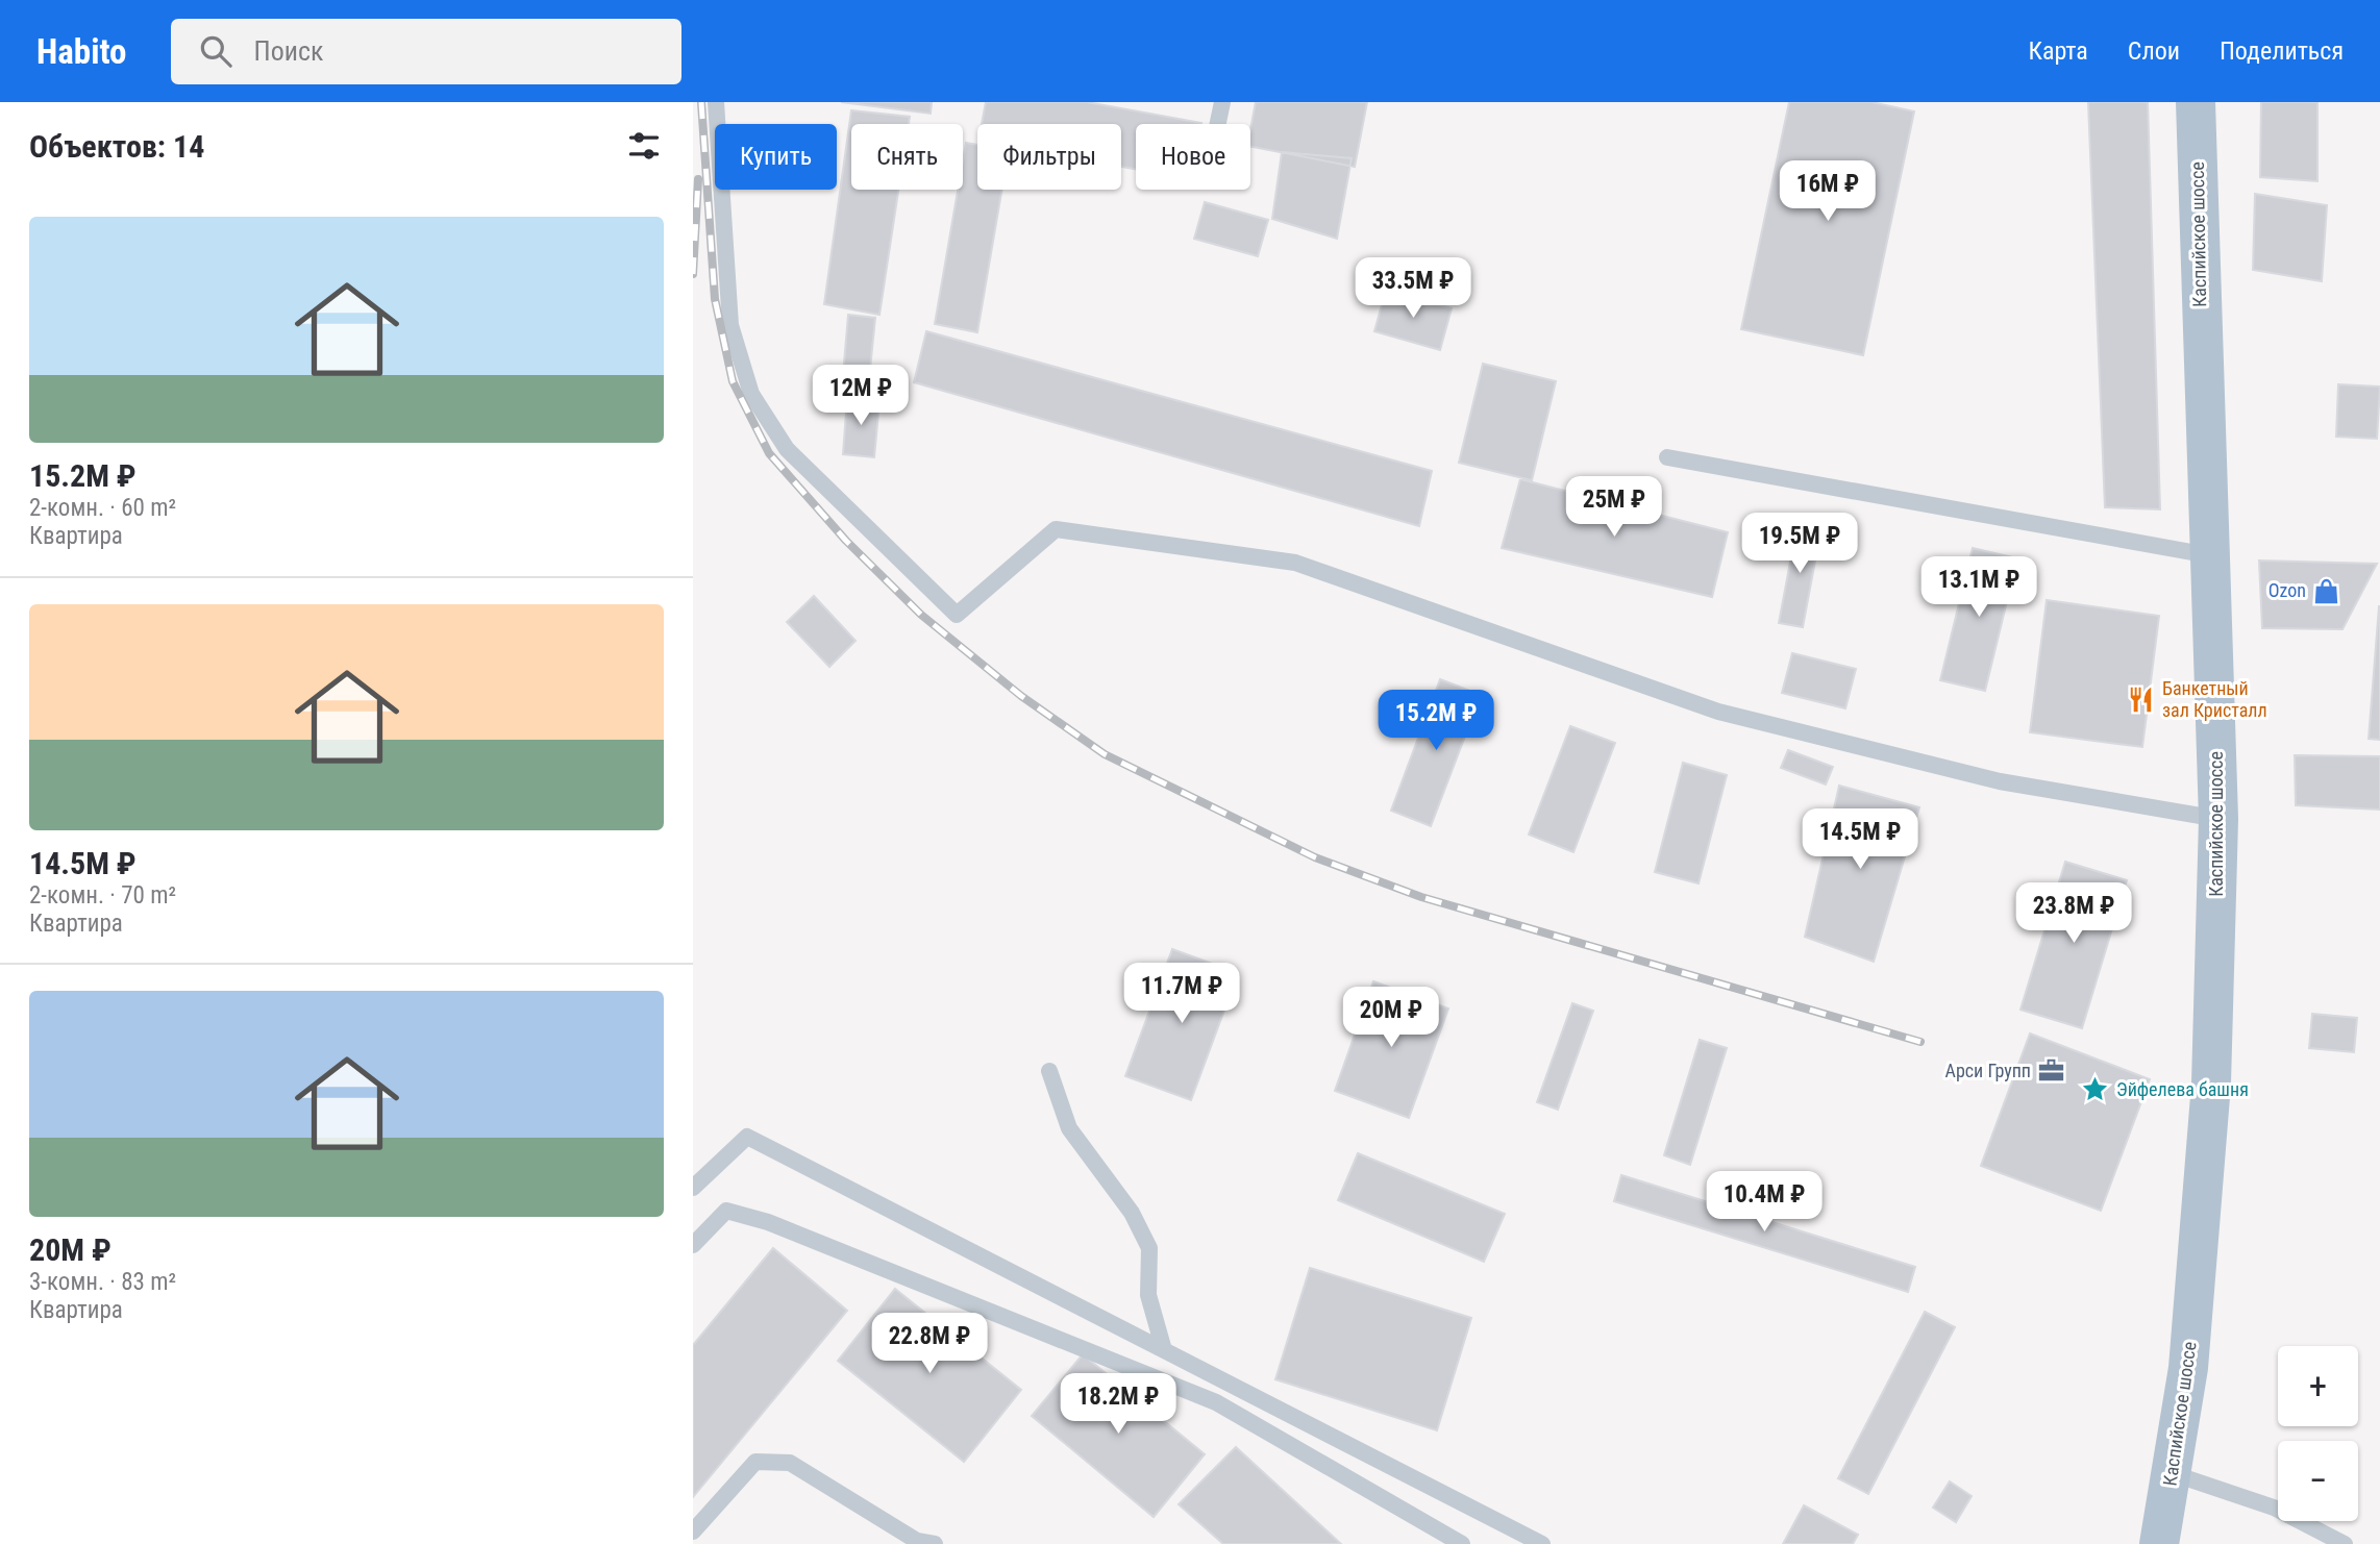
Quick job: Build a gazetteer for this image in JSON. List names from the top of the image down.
{
  "streets": {
    "main road": ["Каспийское шоссе"]
  },
  "places": {
    "shop": ["Ozon"],
    "restaurant": ["Банкетный зал Кристалл"],
    "office": ["Арси Групп"],
    "place": ["Эйфелева башня"]
  },
  "page": {
    "header": "Habito",
    "search": "Поиск",
    "nav": ["Карта", "Слои", "Поделиться"],
    "heading": "Объектов: 14",
    "chip": [
      "Купить",
      "Снять",
      "Фильтры",
      "Новое"
    ],
    "price": [
      "16M ₽",
      "33.5M ₽",
      "12M ₽",
      "25M ₽",
      "19.5M ₽",
      "13.1M ₽",
      "15.2M ₽",
      "14.5M ₽",
      "23.8M ₽",
      "11.7M ₽",
      "20M ₽",
      "10.4M ₽",
      "22.8M ₽",
      "18.2M ₽"
    ],
    "list": [
      {
        "name": "15.2M ₽",
        "note": "2-комн. · 60 m² · Квартира"
      },
      {
        "name": "14.5M ₽",
        "note": "2-комн. · 70 m² · Квартира"
      },
      {
        "name": "20M ₽",
        "note": "3-комн. · 83 m² · Квартира"
      }
    ],
    "map_buttons": ["+", "−"]
  }
}
